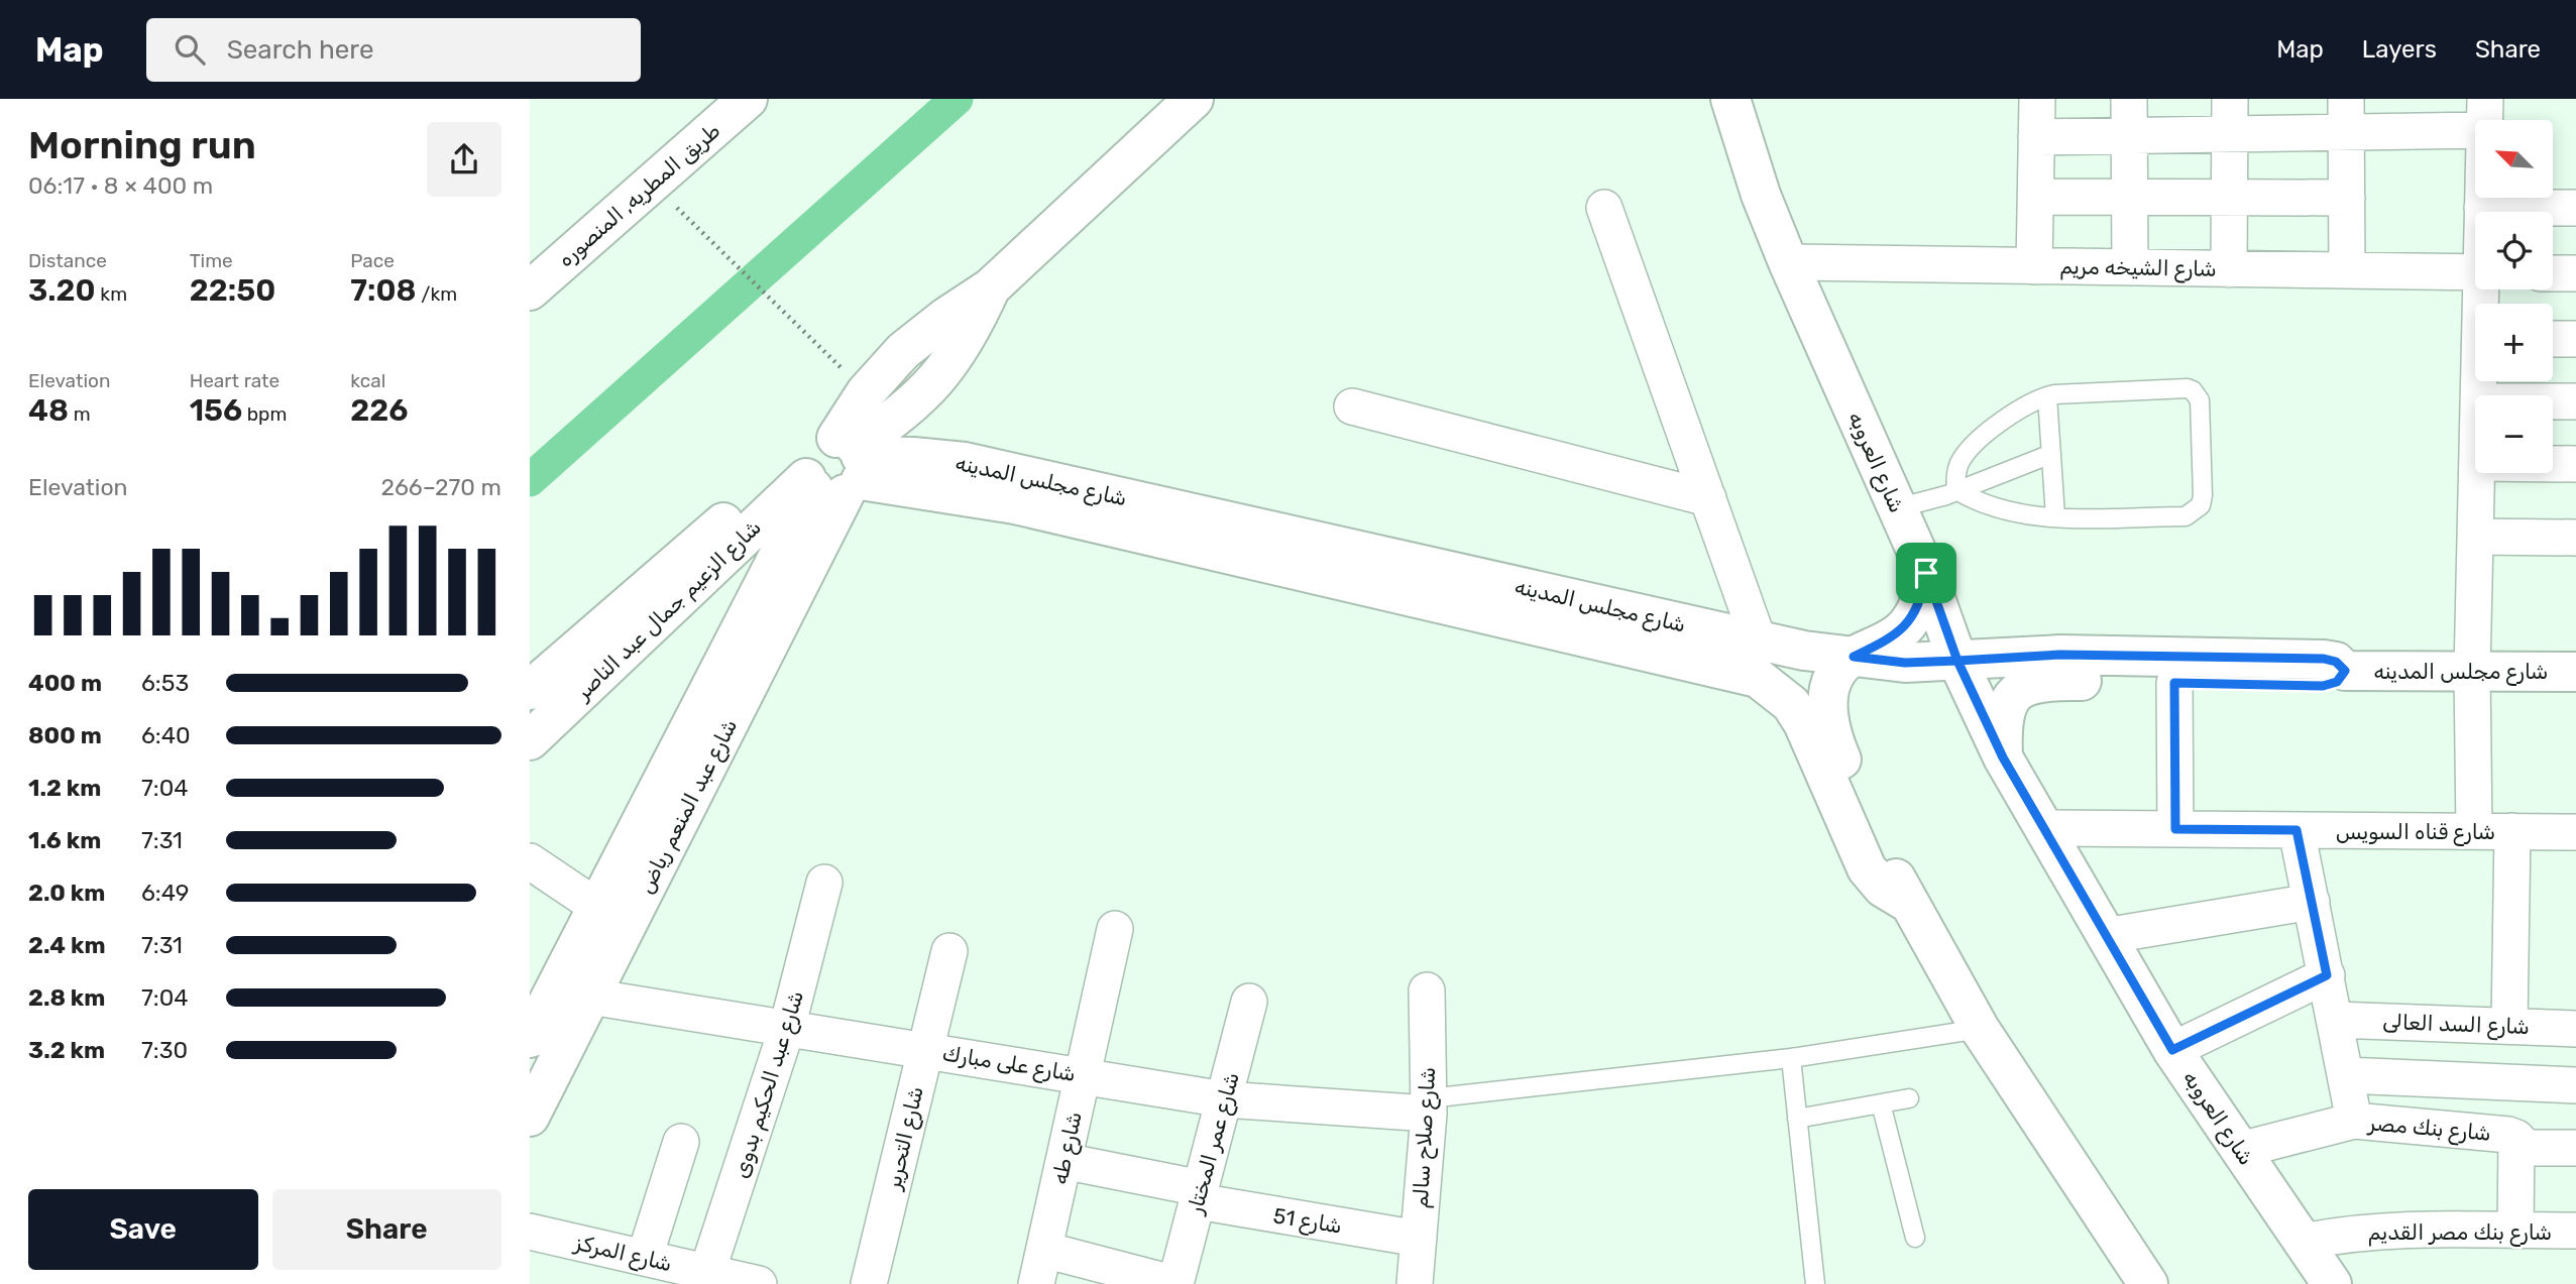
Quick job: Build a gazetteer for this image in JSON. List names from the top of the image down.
{
  "streets": {
    "street": [
      "طريق المطريه, المنصوره",
      "شارع الشيخه مريم",
      "شارع العروبه",
      "شارع مجلس المدينه",
      "شارع الزعيم جمال عبد الناصر",
      "شارع عبد المنعم رياض",
      "شارع قناه السويس",
      "شارع السد العالى",
      "شارع على مبارك",
      "شارع عبد الحكيم بدوى",
      "شارع بنك مصر",
      "شارع التحرير",
      "شارع صلاح سالم",
      "شارع عمر المختار",
      "شارع طه",
      "شارع 51",
      "شارع بنك مصر القديم",
      "شارع المركز"
    ]
  },
  "crossings": [
    ["شارع الشيخه مريم", "شارع العروبه"],
    ["شارع العروبه", "شارع مجلس المدينه"],
    ["شارع العروبه", "شارع قناه السويس"],
    ["شارع العروبه", "شارع بنك مصر"],
    ["شارع العروبه", "شارع بنك مصر القديم"],
    ["شارع مجلس المدينه", "شارع الزعيم جمال عبد الناصر"],
    ["شارع مجلس المدينه", "شارع عبد المنعم رياض"],
    ["شارع الزعيم جمال عبد الناصر", "شارع عبد المنعم رياض"],
    ["شارع عبد المنعم رياض", "شارع على مبارك"],
    ["شارع على مبارك", "شارع عبد الحكيم بدوى"],
    ["شارع على مبارك", "شارع التحرير"],
    ["شارع على مبارك", "شارع صلاح سالم"],
    ["شارع على مبارك", "شارع عمر المختار"],
    ["شارع على مبارك", "شارع طه"],
    ["شارع عبد الحكيم بدوى", "شارع المركز"],
    ["شارع صلاح سالم", "شارع 51"],
    ["شارع عمر المختار", "شارع 51"],
    ["شارع طه", "شارع 51"]
  ],
  "north": "top left",
  "page": {
    "header": "Map",
    "search": "Search here",
    "nav": ["Map", "Layers", "Share"],
    "heading": ["Morning run", "06:17 · 8 × 400 m"],
    "map_buttons": ["+", "−"],
    "stats": [
      ["Distance", "3.20 km"],
      ["Time", "22:50"],
      ["Pace", "7:08 /km"],
      ["Elevation", "48 m"],
      ["Heart rate", "156 bpm"],
      ["kcal", "226"]
    ],
    "chart": ["Elevation", "266–270 m"],
    "list": [
      {
        "name": "400 m",
        "note": "6:53"
      },
      {
        "name": "800 m",
        "note": "6:40"
      },
      {
        "name": "1.2 km",
        "note": "7:04"
      },
      {
        "name": "1.6 km",
        "note": "7:31"
      },
      {
        "name": "2.0 km",
        "note": "6:49"
      },
      {
        "name": "2.4 km",
        "note": "7:31"
      },
      {
        "name": "2.8 km",
        "note": "7:04"
      },
      {
        "name": "3.2 km",
        "note": "7:30"
      }
    ],
    "buttons": ["Save", "Share"]
  }
}
